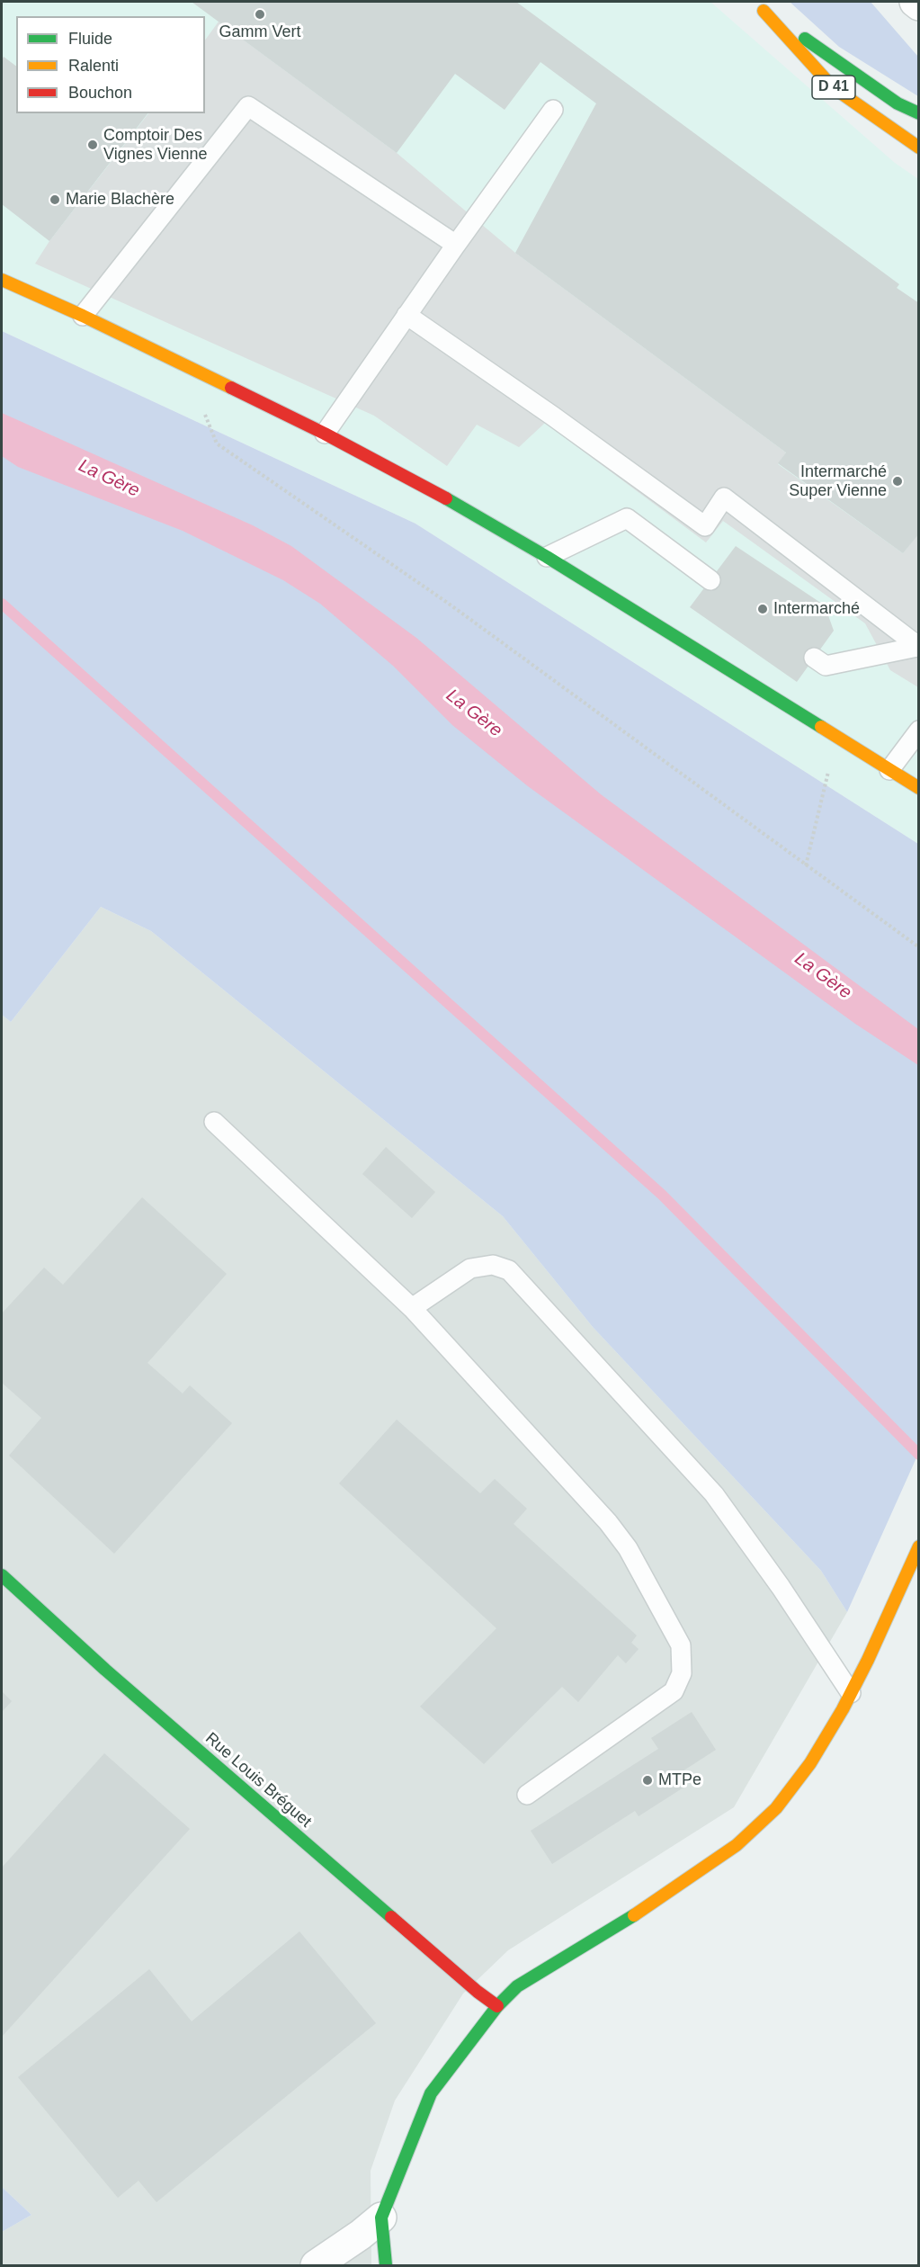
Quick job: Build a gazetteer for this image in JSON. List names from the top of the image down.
{
  "streets": {
    "street": ["D 41", "Rue Louis Bréguet"]
  },
  "water": ["La Gère"],
  "places": [
    "Gamm Vert",
    "Comptoir Des Vignes Vienne",
    "Marie Blachère",
    "Intermarché Super Vienne",
    "Intermarché",
    "MTPe"
  ],
  "legend": ["Fluide", "Ralenti", "Bouchon"]
}
